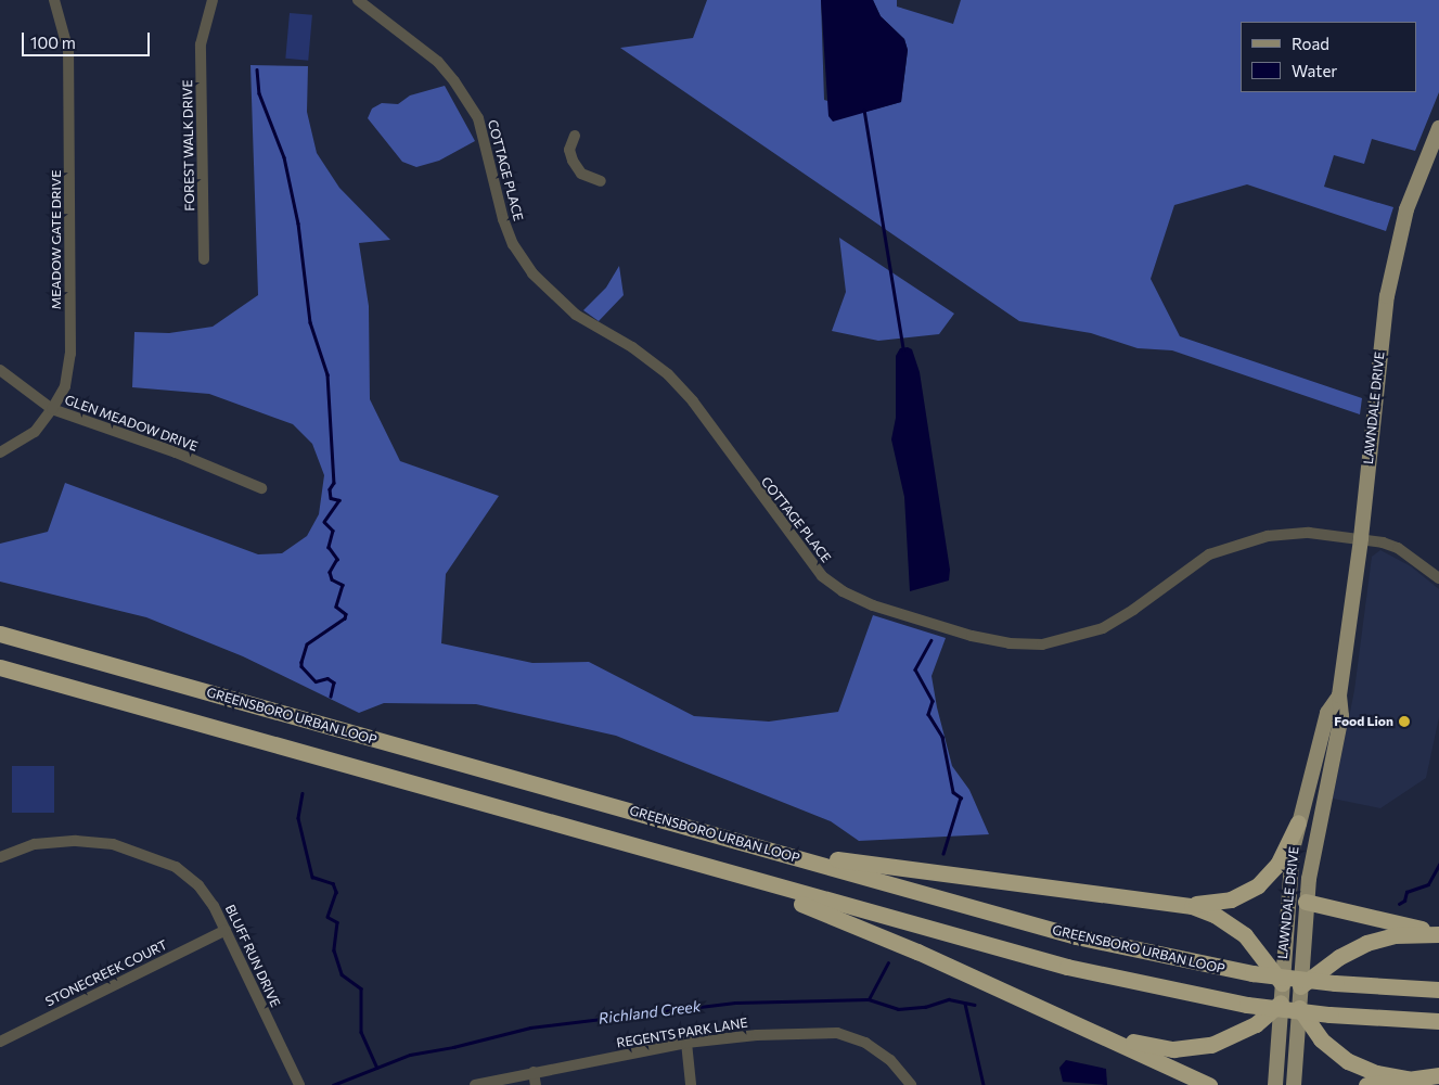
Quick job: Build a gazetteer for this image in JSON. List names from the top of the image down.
{
  "streets": {
    "highway": ["GREENSBORO URBAN LOOP"],
    "main road": ["LAWNDALE DRIVE"],
    "street": [
      "FOREST WALK DRIVE",
      "COTTAGE PLACE",
      "MEADOW GATE DRIVE",
      "GLEN MEADOW DRIVE",
      "BLUFF RUN DRIVE",
      "STONECREEK COURT",
      "REGENTS PARK LANE"
    ]
  },
  "crossings": [
    ["COTTAGE PLACE", "LAWNDALE DRIVE"],
    ["MEADOW GATE DRIVE", "GLEN MEADOW DRIVE"],
    ["BLUFF RUN DRIVE", "STONECREEK COURT"]
  ],
  "water": ["Richland Creek"],
  "places": ["Food Lion"],
  "legend": ["Road", "Water"],
  "scale_bar": "100 m"
}
